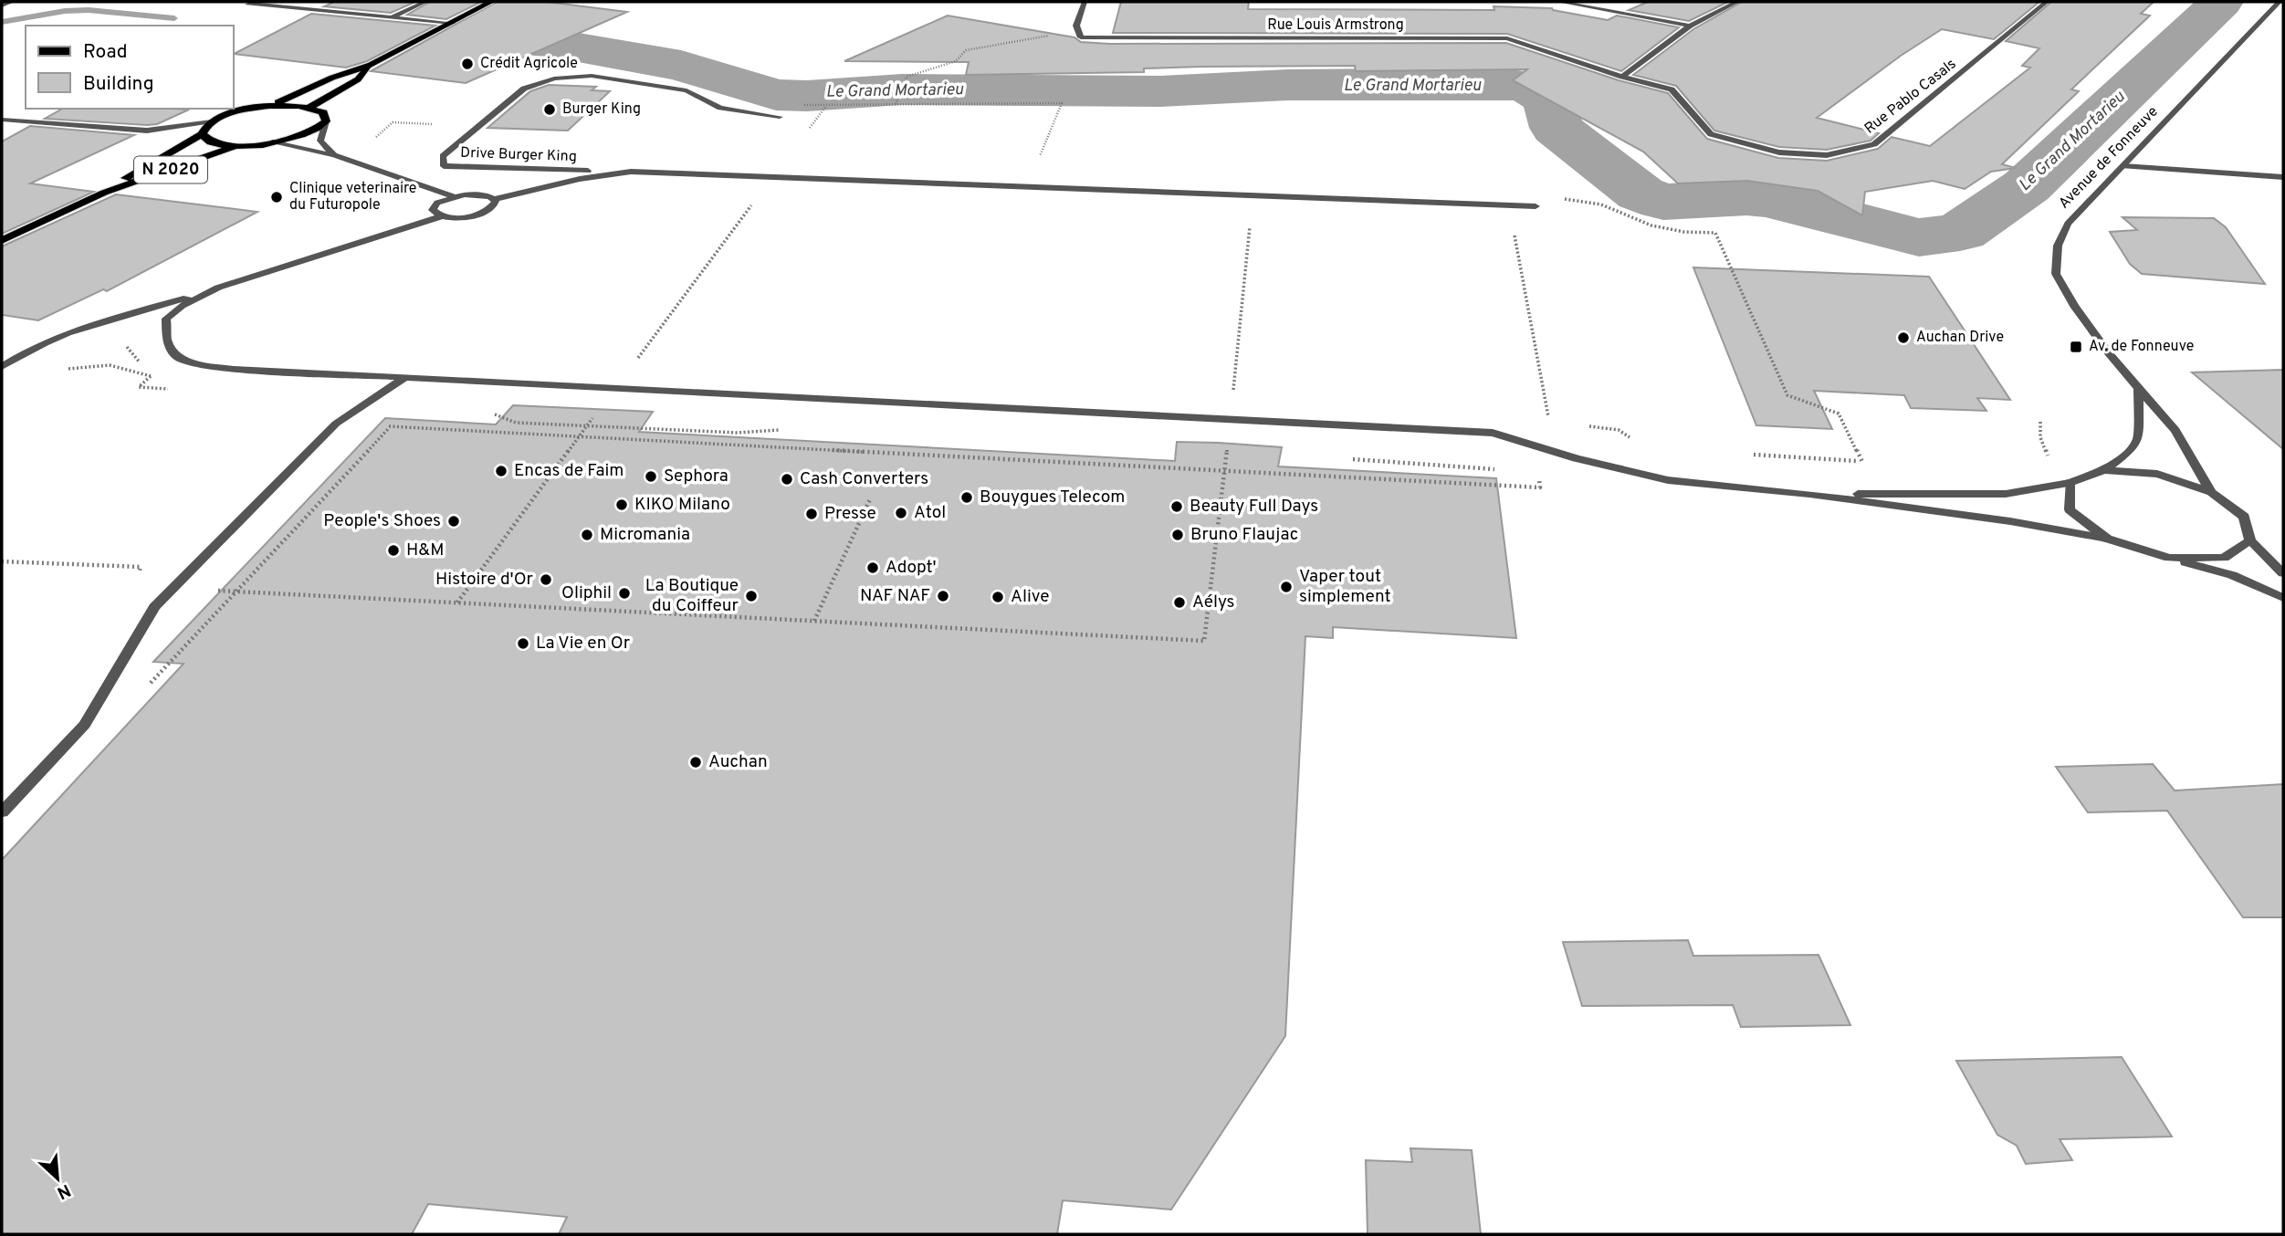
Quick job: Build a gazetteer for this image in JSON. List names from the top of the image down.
{
  "streets": {
    "main road": ["N 2020"],
    "street": [
      "Rue Louis Armstrong",
      "Rue Pablo Casals",
      "Drive Burger King",
      "Avenue de Fonneuve"
    ]
  },
  "crossings": [
    ["Rue Louis Armstrong", "Rue Pablo Casals"]
  ],
  "water": ["Le Grand Mortarieu"],
  "places": {
    "other": [
      "Crédit Agricole",
      "Burger King",
      "Clinique veterinaire du Futuropole",
      "Auchan Drive",
      "Encas de Faim",
      "Sephora",
      "Cash Converters",
      "Bouygues Telecom",
      "KIKO Milano",
      "Beauty Full Days",
      "Atol",
      "Presse",
      "People's Shoes",
      "Micromania",
      "Bruno Flaujac",
      "H&M",
      "Adopt'",
      "Histoire d'Or",
      "Vaper tout simplement",
      "Oliphil",
      "La Boutique du Coiffeur",
      "NAF NAF",
      "Alive",
      "Aélys",
      "La Vie en Or",
      "Auchan"
    ],
    "transit": ["Av. de Fonneuve"]
  },
  "legend": ["Road", "Building"],
  "north": "bottom right"
}
